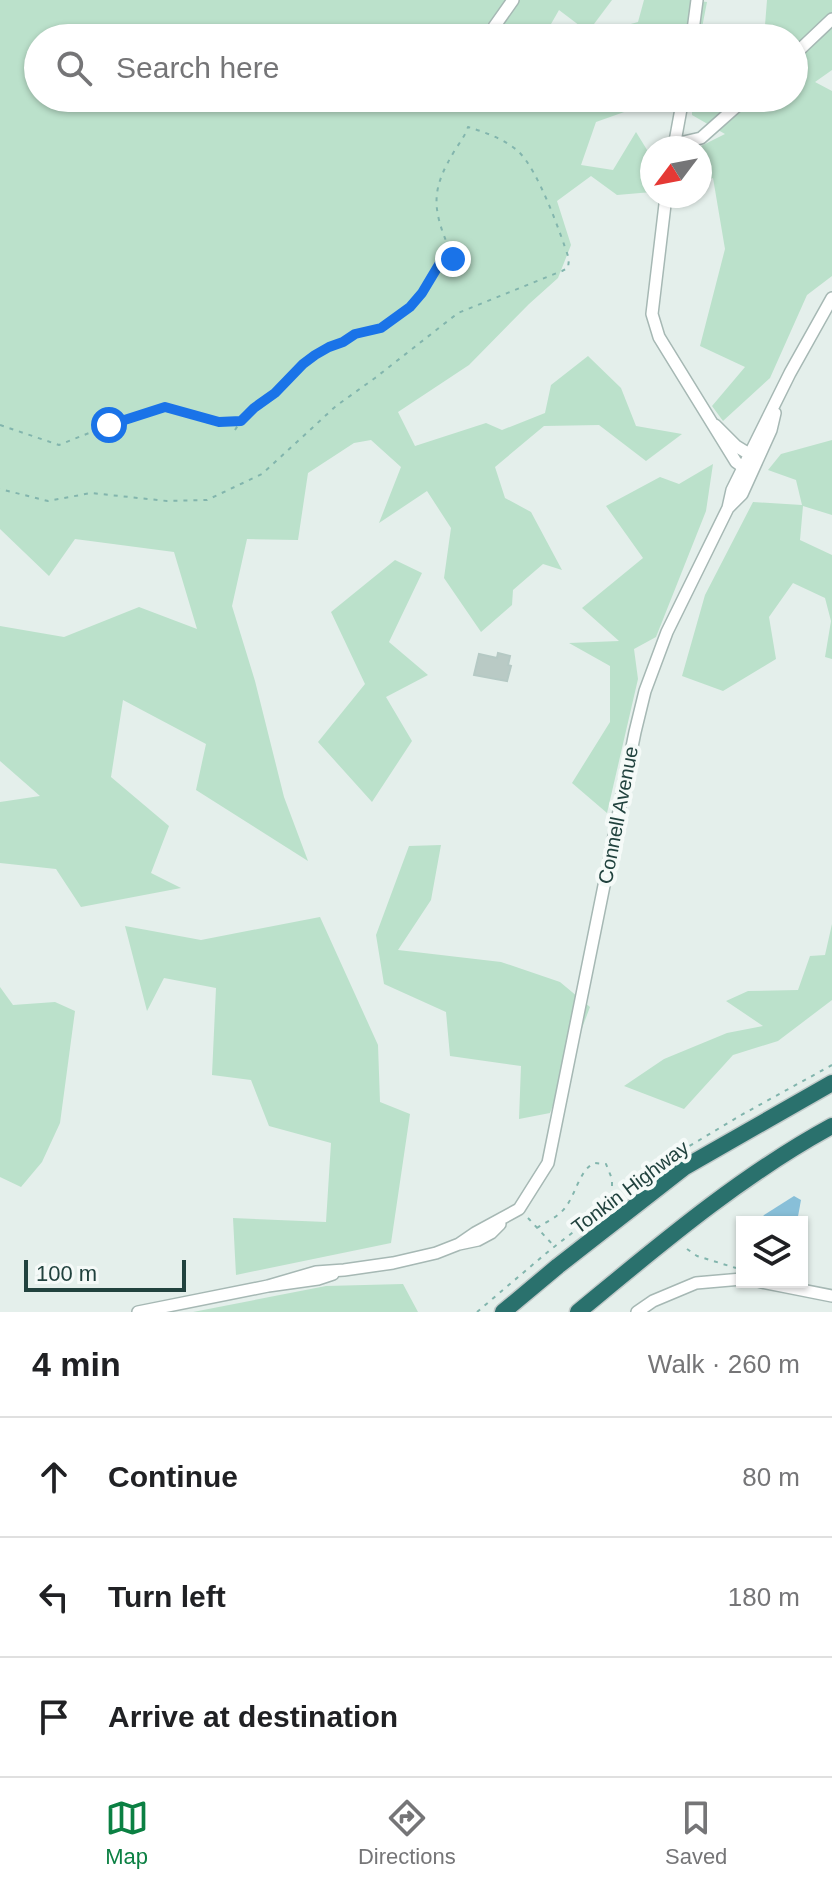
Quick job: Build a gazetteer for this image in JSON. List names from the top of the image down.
{
  "streets": {
    "highway": ["Tonkin Highway"],
    "street": ["Connell Avenue"]
  },
  "scale_bar": "100 m",
  "north": "bottom left",
  "page": {
    "search": "Search here",
    "scale": "100 m",
    "heading": ["4 min", "Walk · 260 m"],
    "list": [
      ["Continue", "80 m"],
      ["Turn left", "180 m"],
      "Arrive at destination"
    ],
    "nav": ["Map", "Directions", "Saved"]
  }
}
